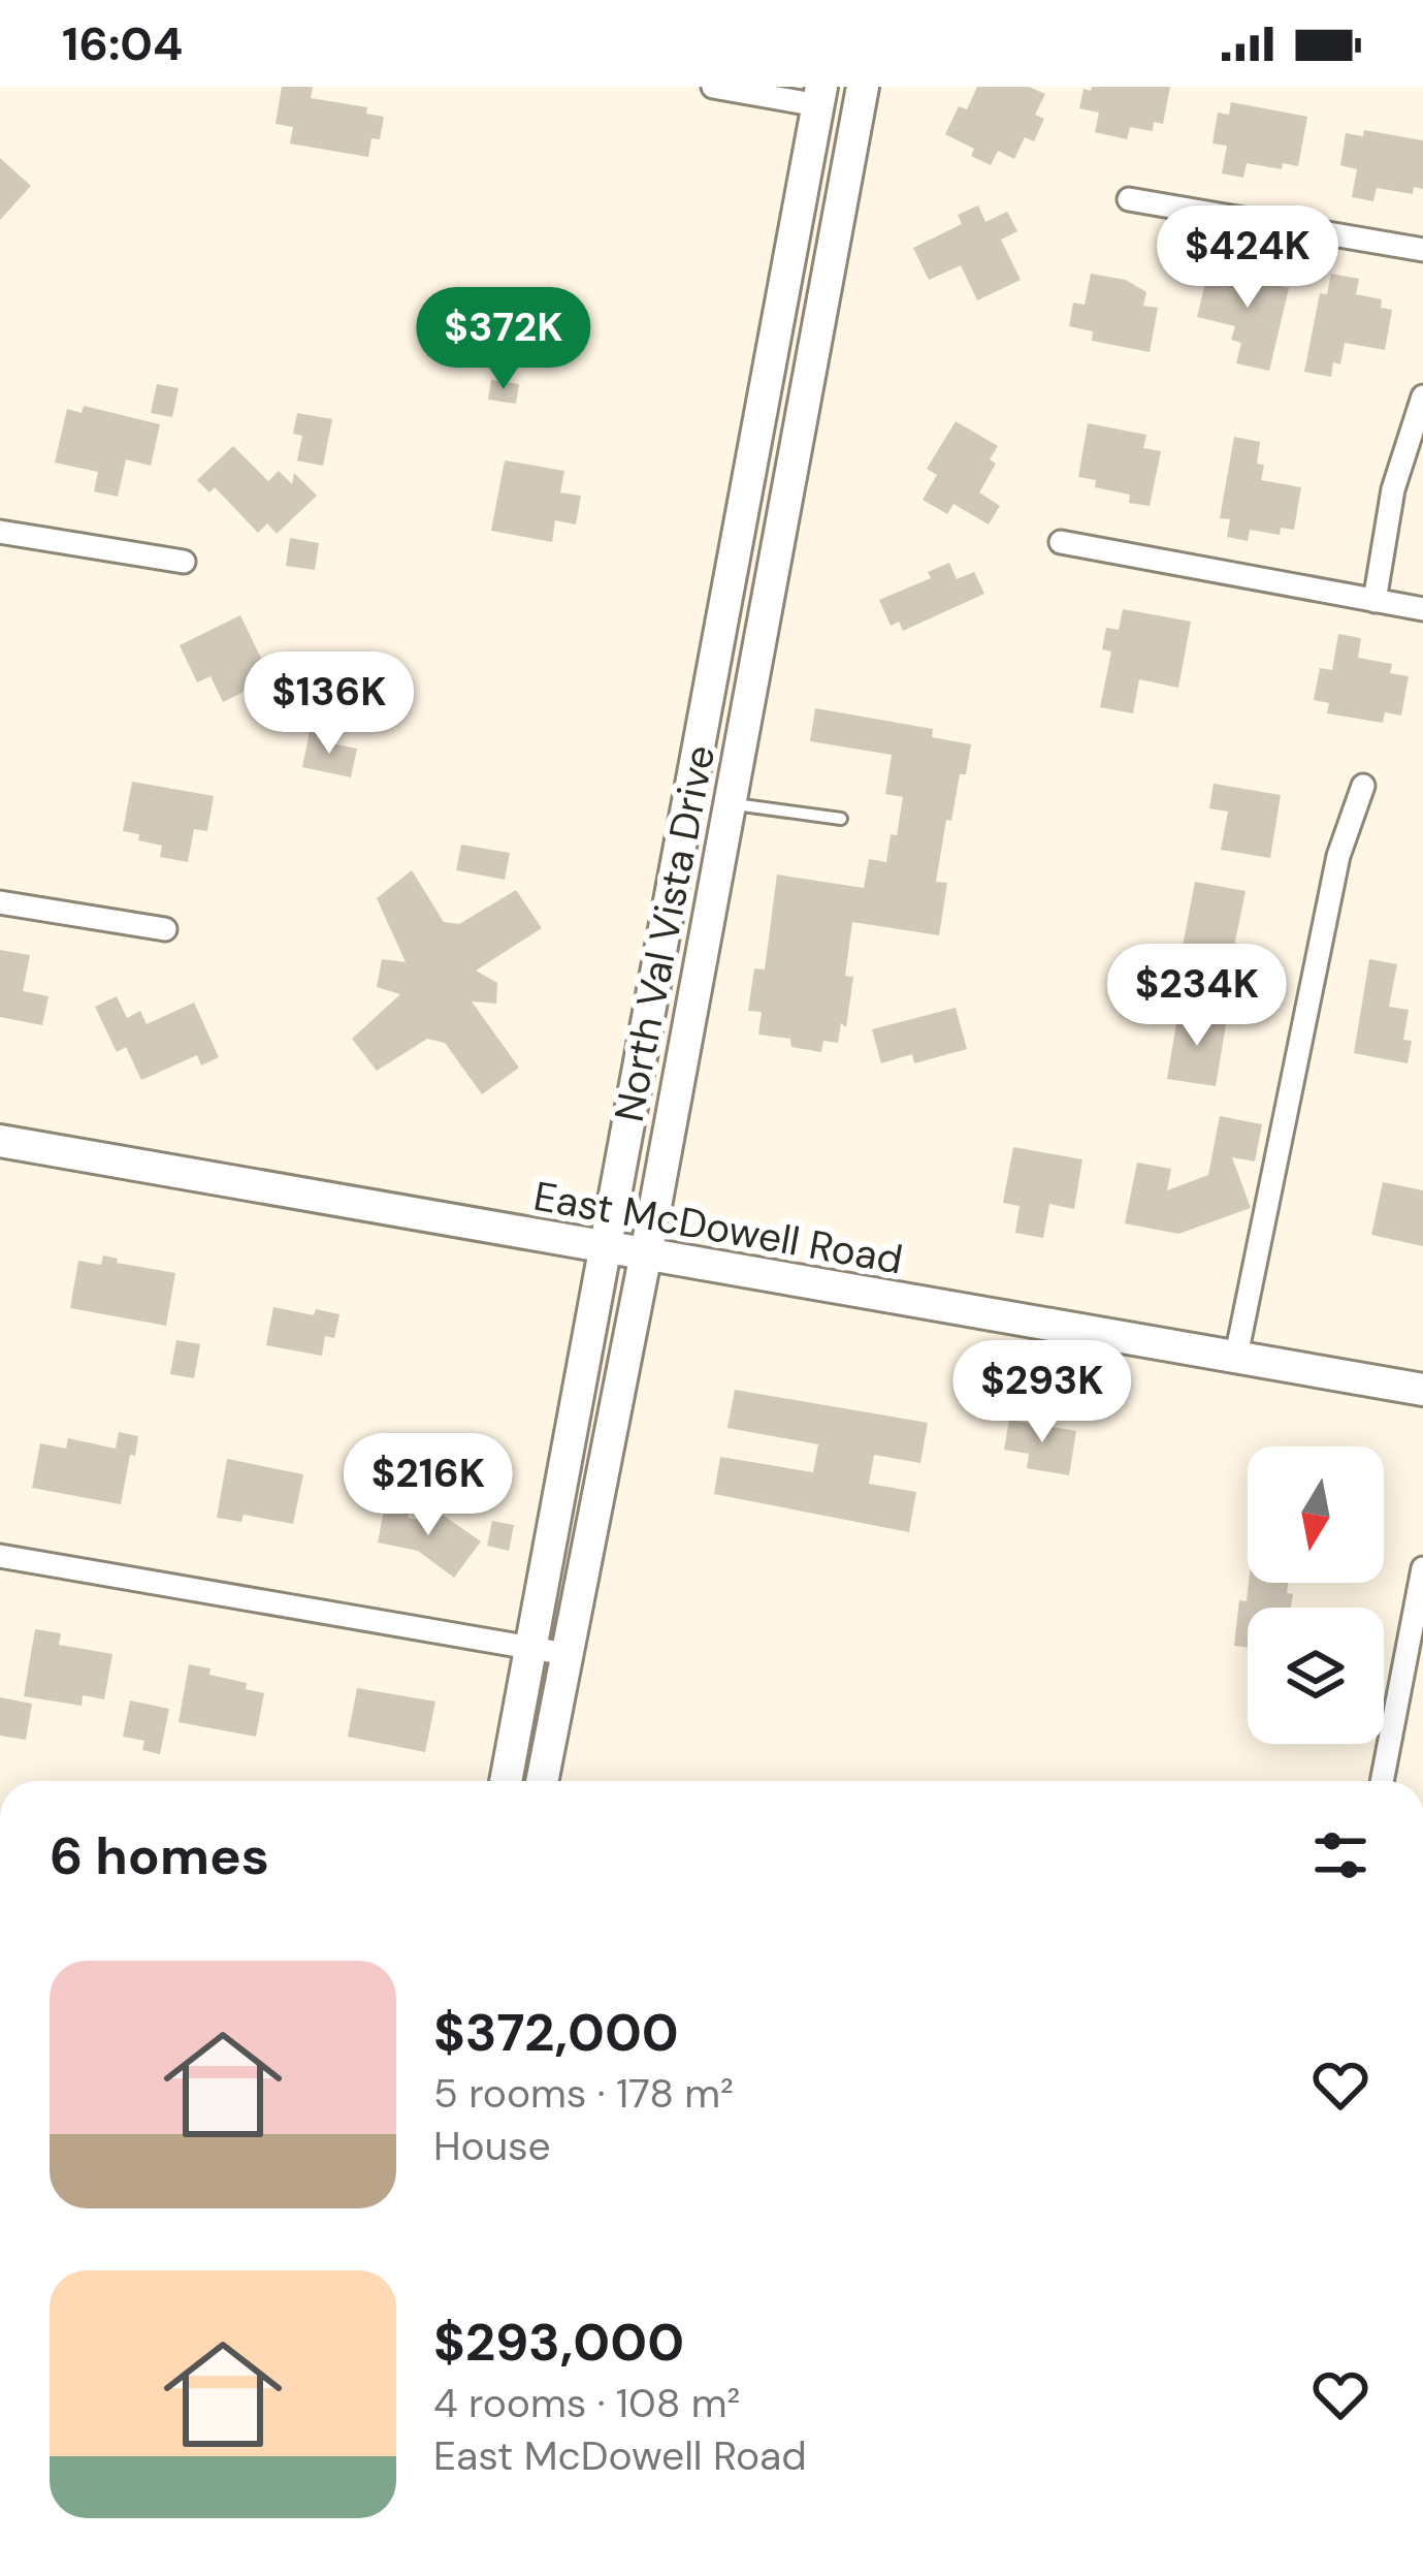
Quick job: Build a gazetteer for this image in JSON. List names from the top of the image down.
{
  "streets": {
    "main road": ["North Val Vista Drive", "East McDowell Road"]
  },
  "crossings": [
    ["North Val Vista Drive", "East McDowell Road"]
  ],
  "north": "bottom",
  "page": {
    "status": "16:04",
    "price": [
      "$424K",
      "$372K",
      "$136K",
      "$234K",
      "$293K",
      "$216K"
    ],
    "heading": "6 homes",
    "list": [
      {
        "name": "$372,000",
        "note": "5 rooms · 178 m² · House"
      },
      {
        "name": "$293,000",
        "note": "4 rooms · 108 m² · East McDowell Road"
      }
    ]
  }
}
